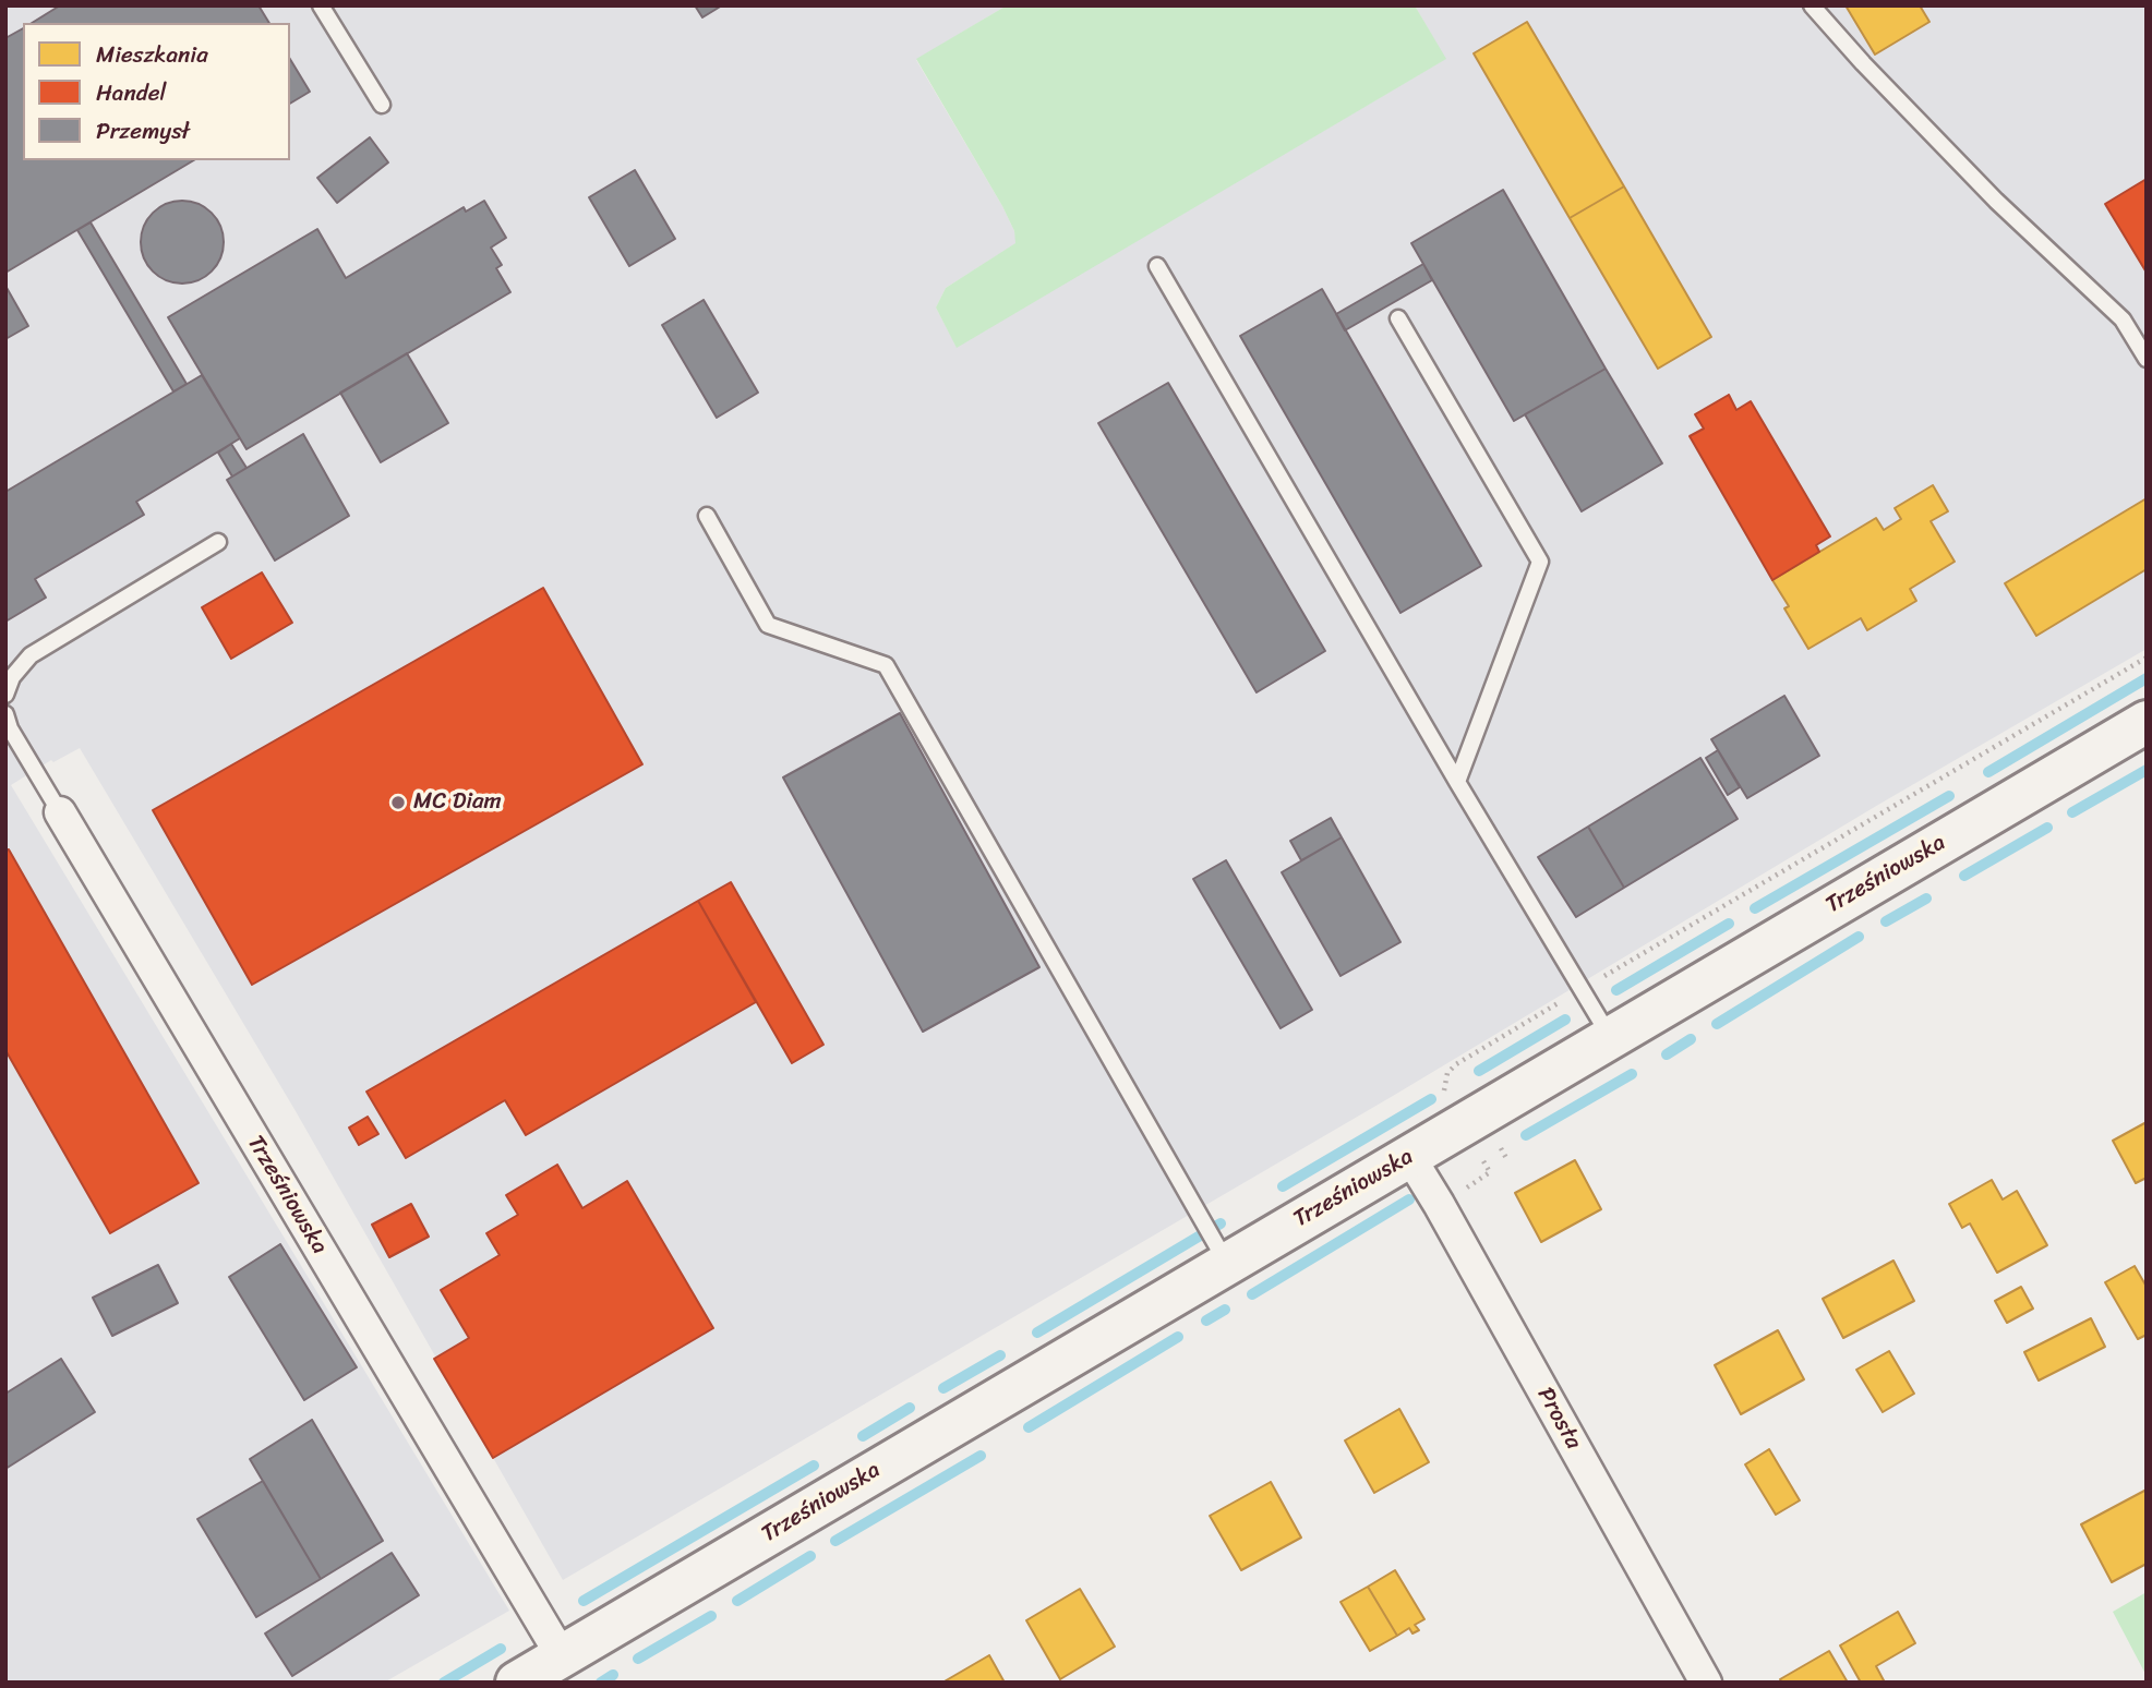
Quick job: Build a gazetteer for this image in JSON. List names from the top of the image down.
{
  "streets": {
    "main road": ["Trześniowska"],
    "street": ["Prosta"]
  },
  "crossings": [
    ["Trześniowska", "Prosta"]
  ],
  "places": ["MC Diam"],
  "legend": ["Mieszkania", "Handel", "Przemysł"]
}
